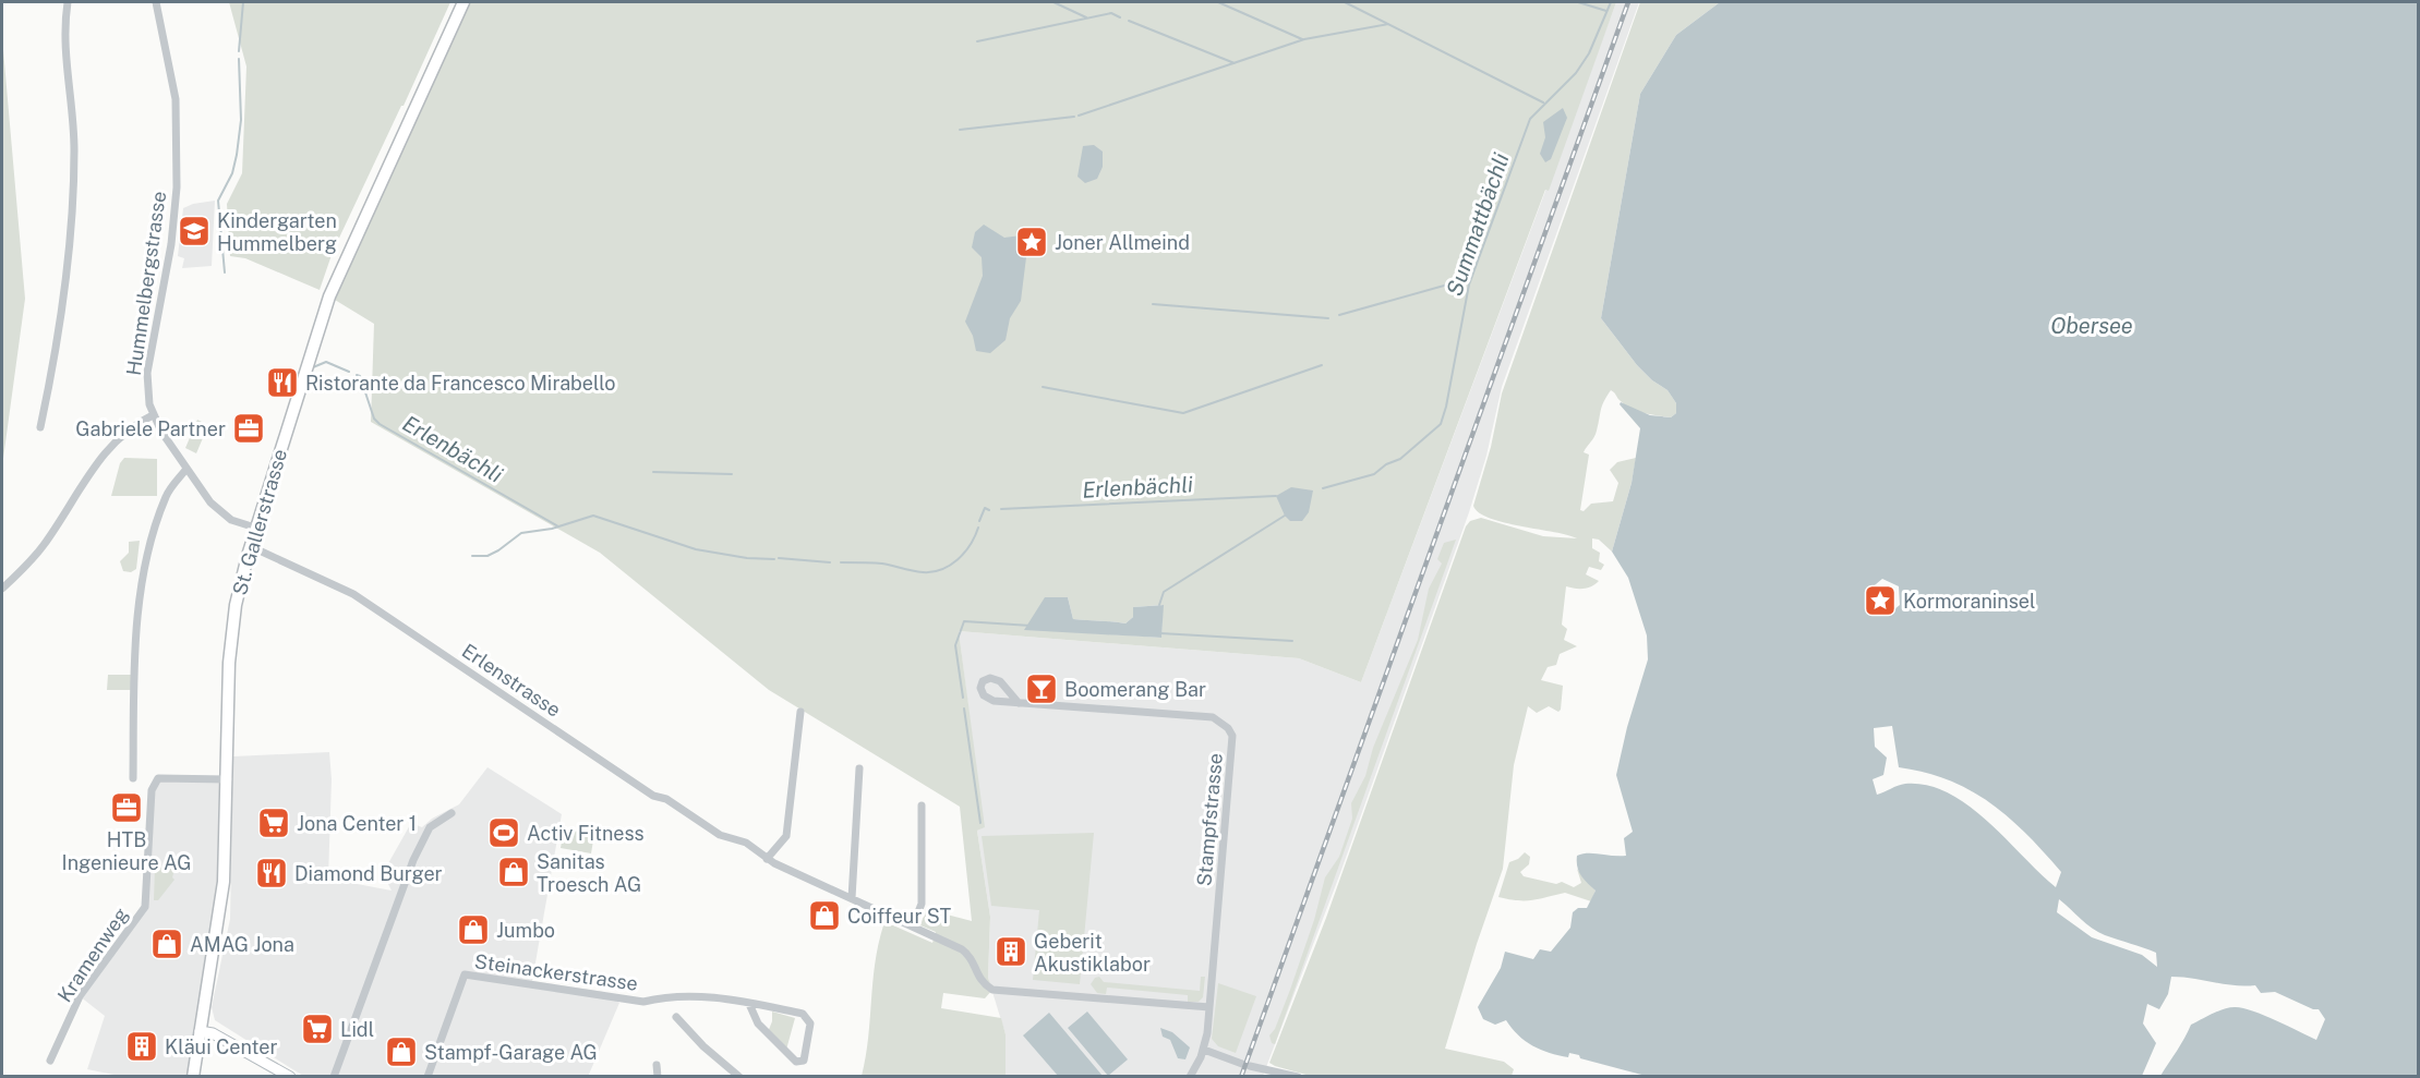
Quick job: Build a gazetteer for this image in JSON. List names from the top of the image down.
{
  "streets": {
    "main road": ["St. Gallerstrasse"],
    "street": [
      "Hummelbergstrasse",
      "Erlenstrasse",
      "Stampfstrasse",
      "Kramenweg",
      "Steinackerstrasse"
    ]
  },
  "crossings": [
    ["Hummelbergstrasse", "St. Gallerstrasse"],
    ["St. Gallerstrasse", "Erlenstrasse"],
    ["St. Gallerstrasse", "Kramenweg"],
    ["Erlenstrasse", "Stampfstrasse"]
  ],
  "water": ["Summattbächli", "Obersee", "Erlenbächli"],
  "places": {
    "school or university": ["Kindergarten Hummelberg"],
    "place": ["Joner Allmeind", "Kormoraninsel"],
    "restaurant": ["Ristorante da Francesco Mirabello", "Diamond Burger"],
    "office": ["Gabriele Partner", "HTB Ingenieure AG"],
    "bar": ["Boomerang Bar"],
    "supermarket": ["Jona Center 1", "Lidl"],
    "sports": ["Activ Fitness"],
    "shop": [
      "Sanitas Troesch AG",
      "Coiffeur ST",
      "Jumbo",
      "AMAG Jona",
      "Stampf-Garage AG"
    ],
    "building": ["Geberit Akustiklabor", "Kläui Center"]
  }
}
